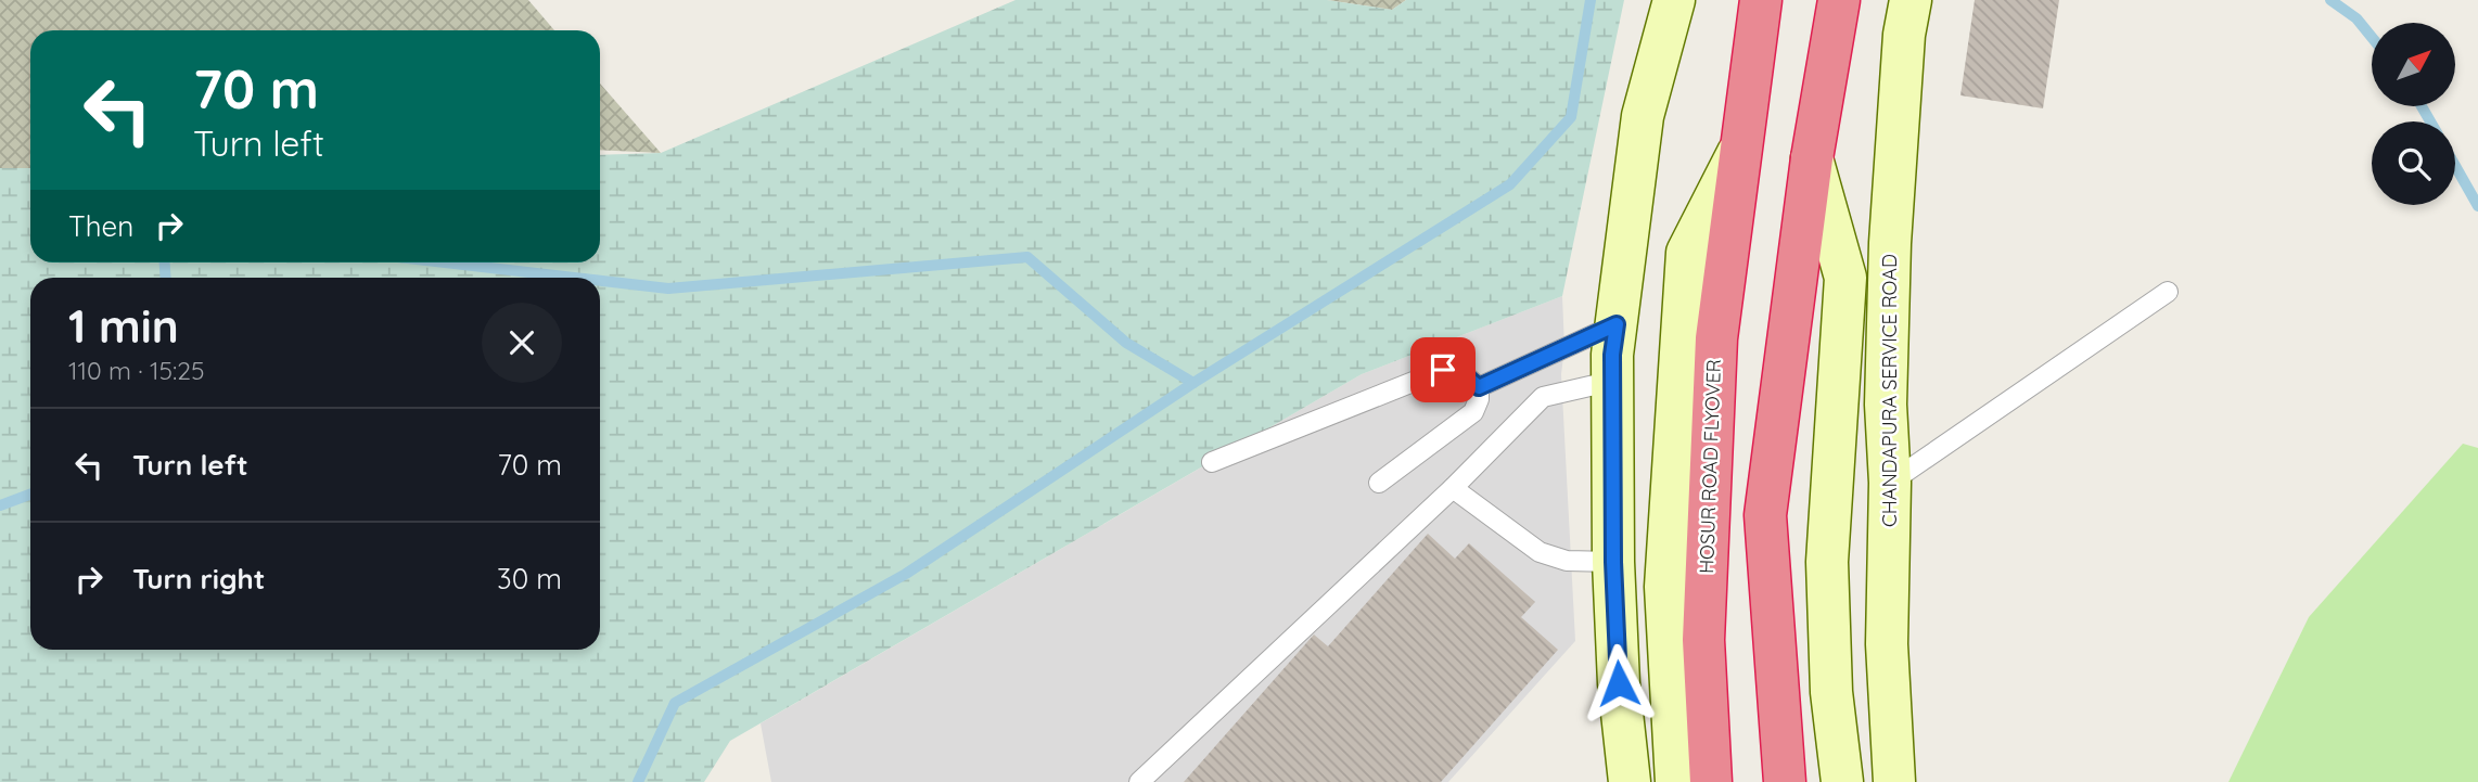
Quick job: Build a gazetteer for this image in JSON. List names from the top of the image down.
{
  "streets": {
    "highway": ["HOSUR ROAD FLYOVER"],
    "street": ["CHANDAPURA SERVICE ROAD"]
  },
  "north": "top right",
  "page": {
    "turn": ["70 m", "Turn left"],
    "then": "Then",
    "heading": ["1 min", "110 m · 15:25"],
    "list": [
      {
        "name": "Turn left",
        "value": "70 m"
      },
      {
        "name": "Turn right",
        "value": "30 m"
      }
    ]
  }
}
